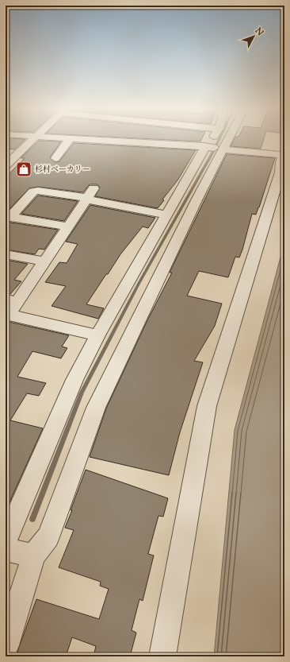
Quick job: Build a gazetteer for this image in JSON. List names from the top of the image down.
{
  "places": {
    "shop": ["杉村ベーカリー"]
  },
  "north": "top right"
}
